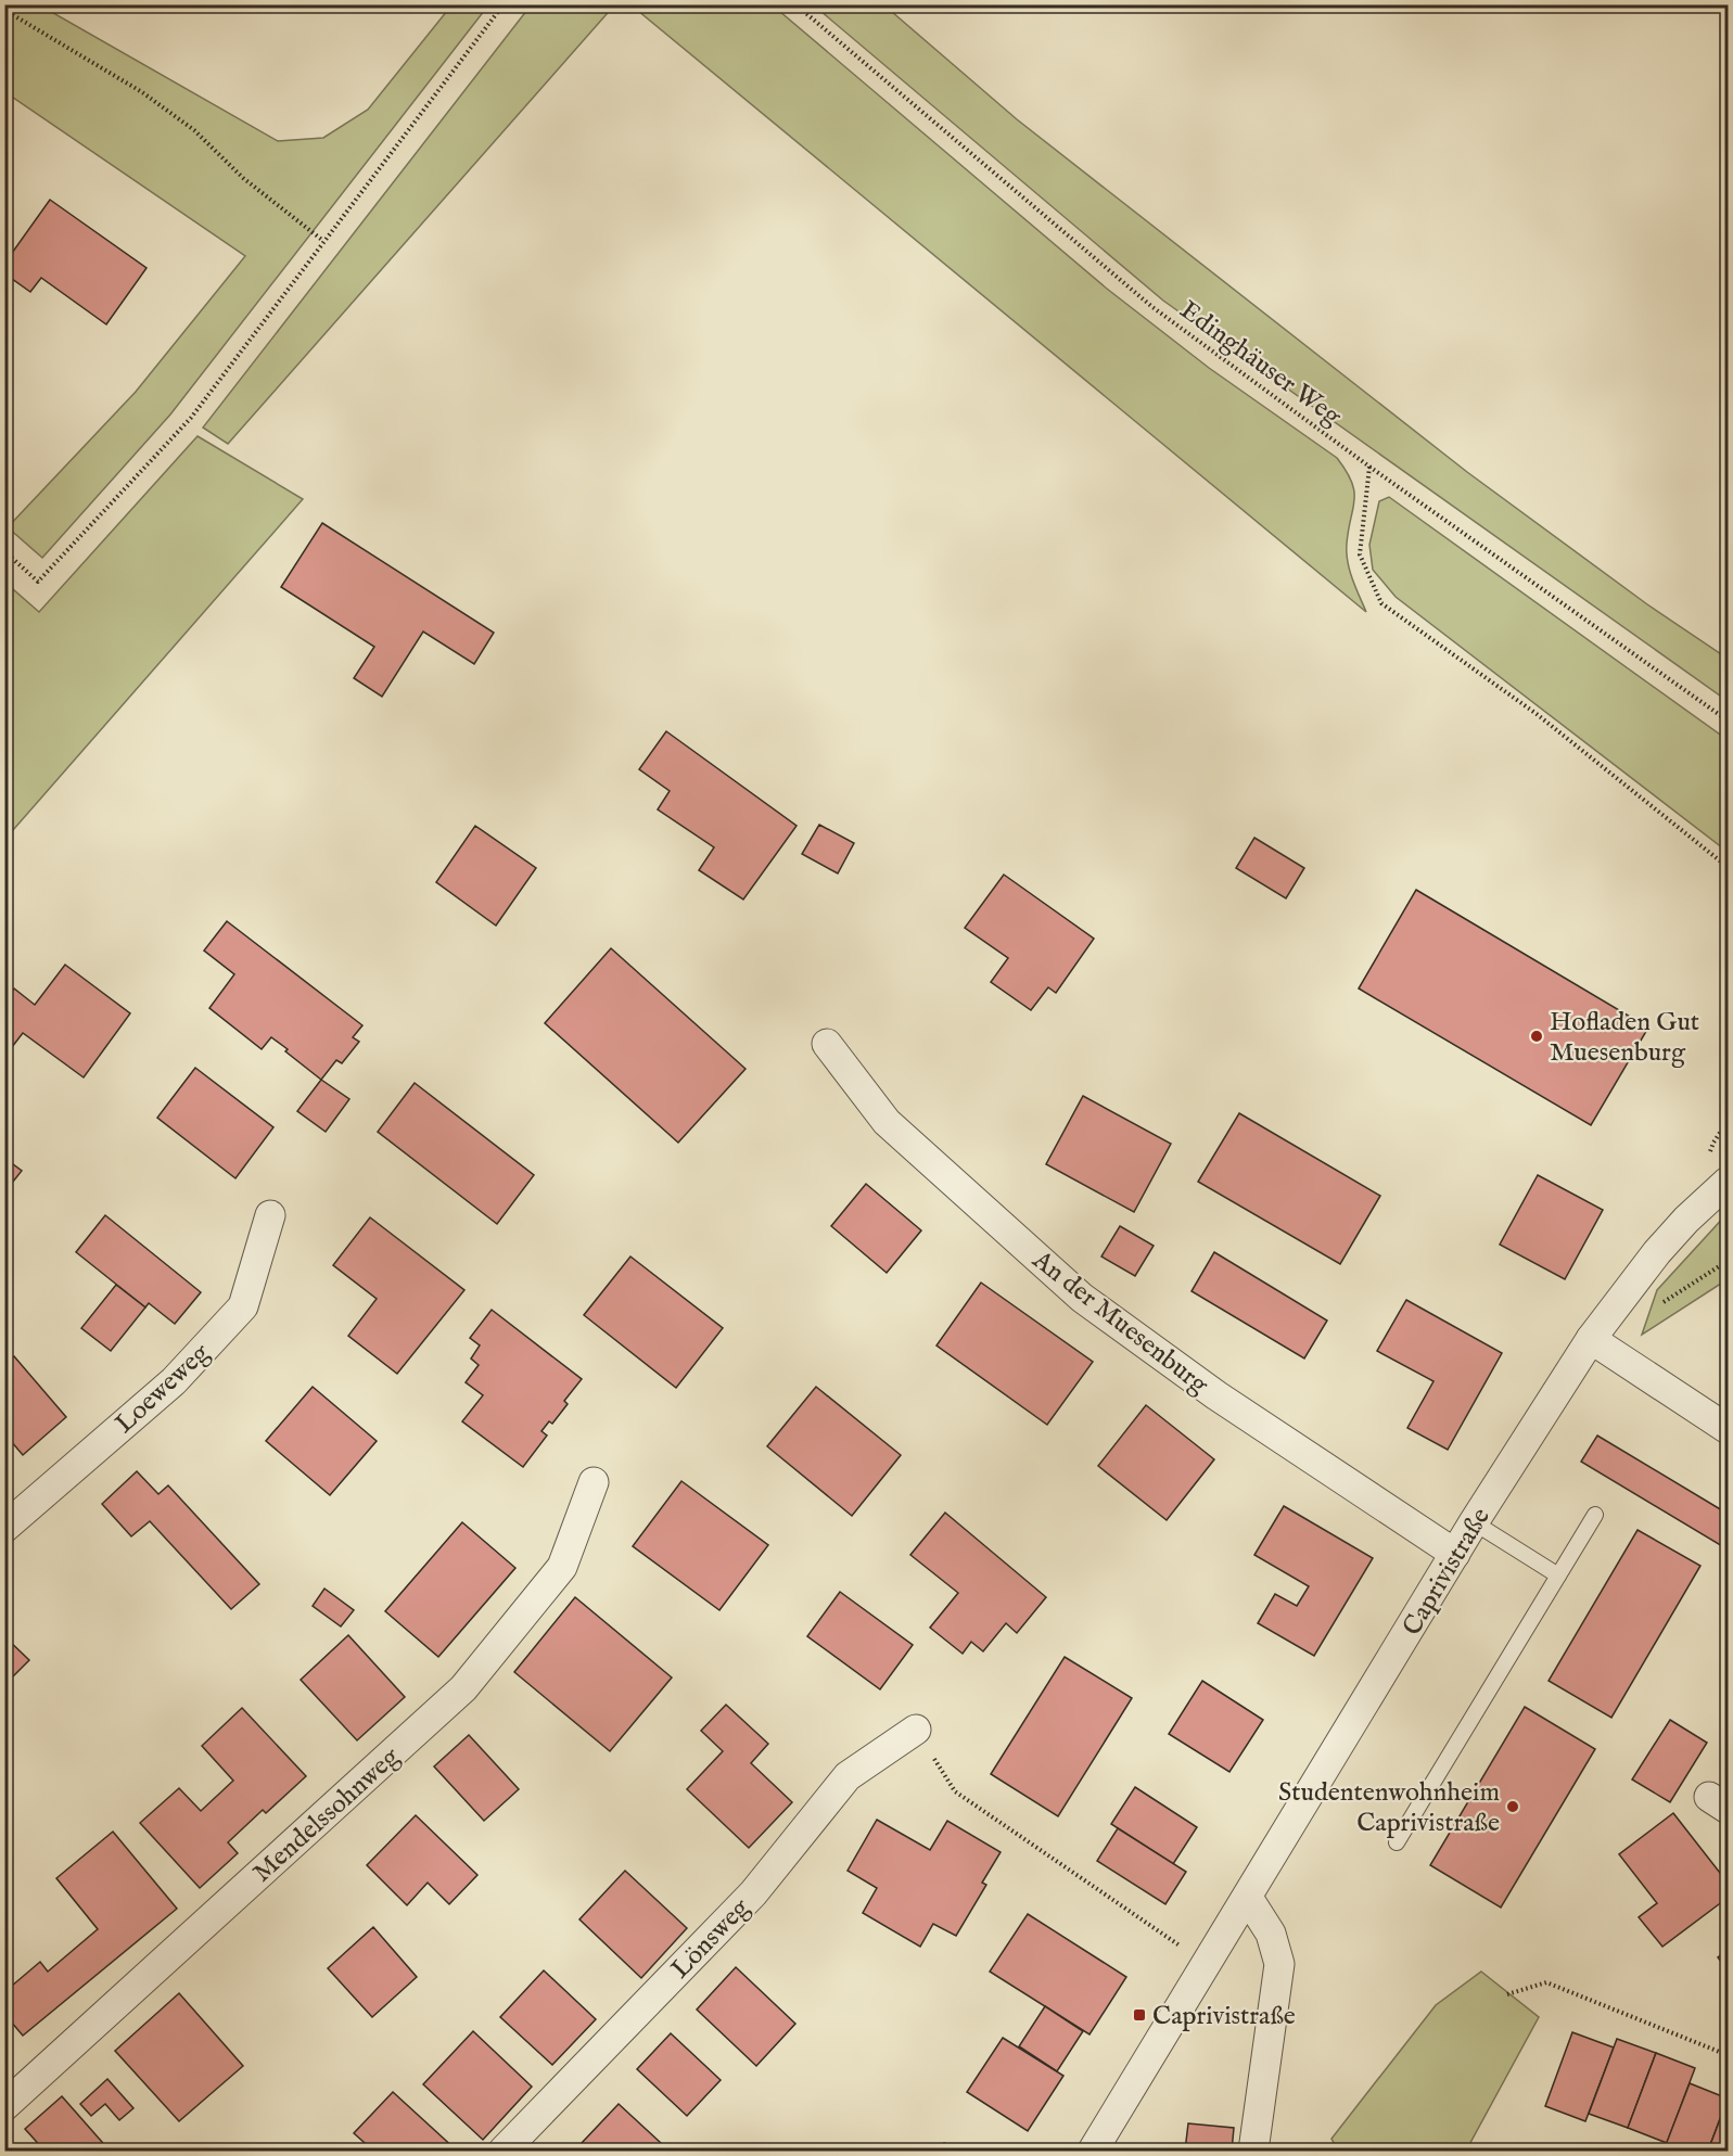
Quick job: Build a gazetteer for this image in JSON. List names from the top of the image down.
{
  "streets": {
    "street": [
      "An der Muesenburg",
      "Loeweweg",
      "Caprivistraße",
      "Mendelssohnweg",
      "Lönsweg"
    ],
    "path": ["Edinghäuser Weg"]
  },
  "crossings": [
    ["An der Muesenburg", "Caprivistraße"]
  ],
  "places": {
    "other": ["Hofladen Gut Muesenburg", "Studentenwohnheim Caprivistraße"],
    "transit": ["Caprivistraße"]
  }
}
